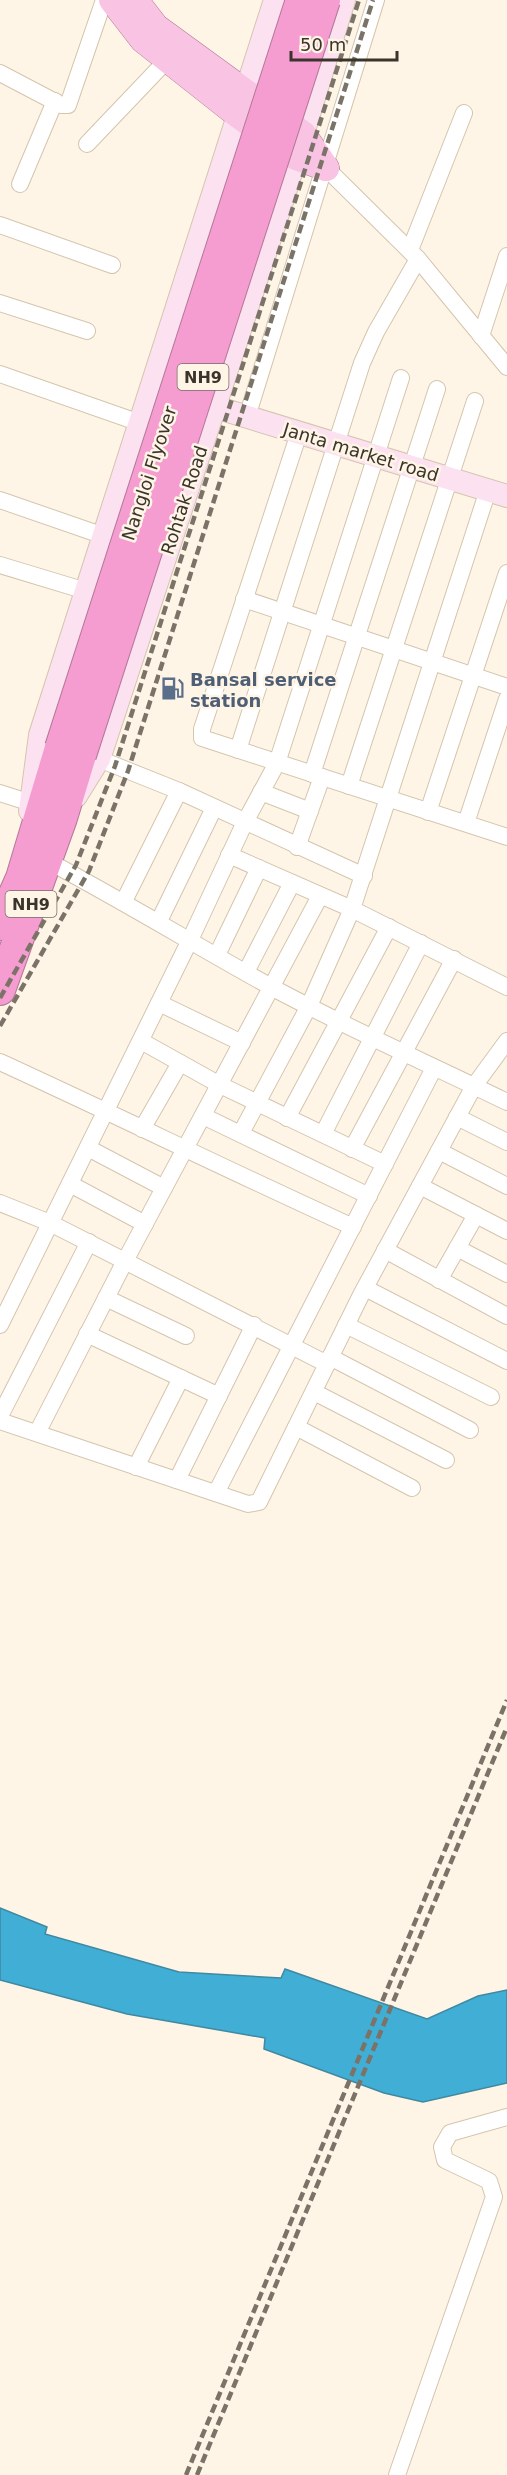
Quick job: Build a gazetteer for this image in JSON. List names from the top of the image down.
{
  "streets": {
    "highway": ["NH9", "Nangloi Flyover"],
    "street": ["Janta market road", "Rohtak Road"]
  },
  "crossings": [
    ["NH9", "Nangloi Flyover"],
    ["Janta market road", "Rohtak Road"],
    ["Nangloi Flyover", "Rohtak Road"]
  ],
  "places": {
    "fuel station": ["Bansal service station"]
  },
  "scale_bar": "50 m"
}
